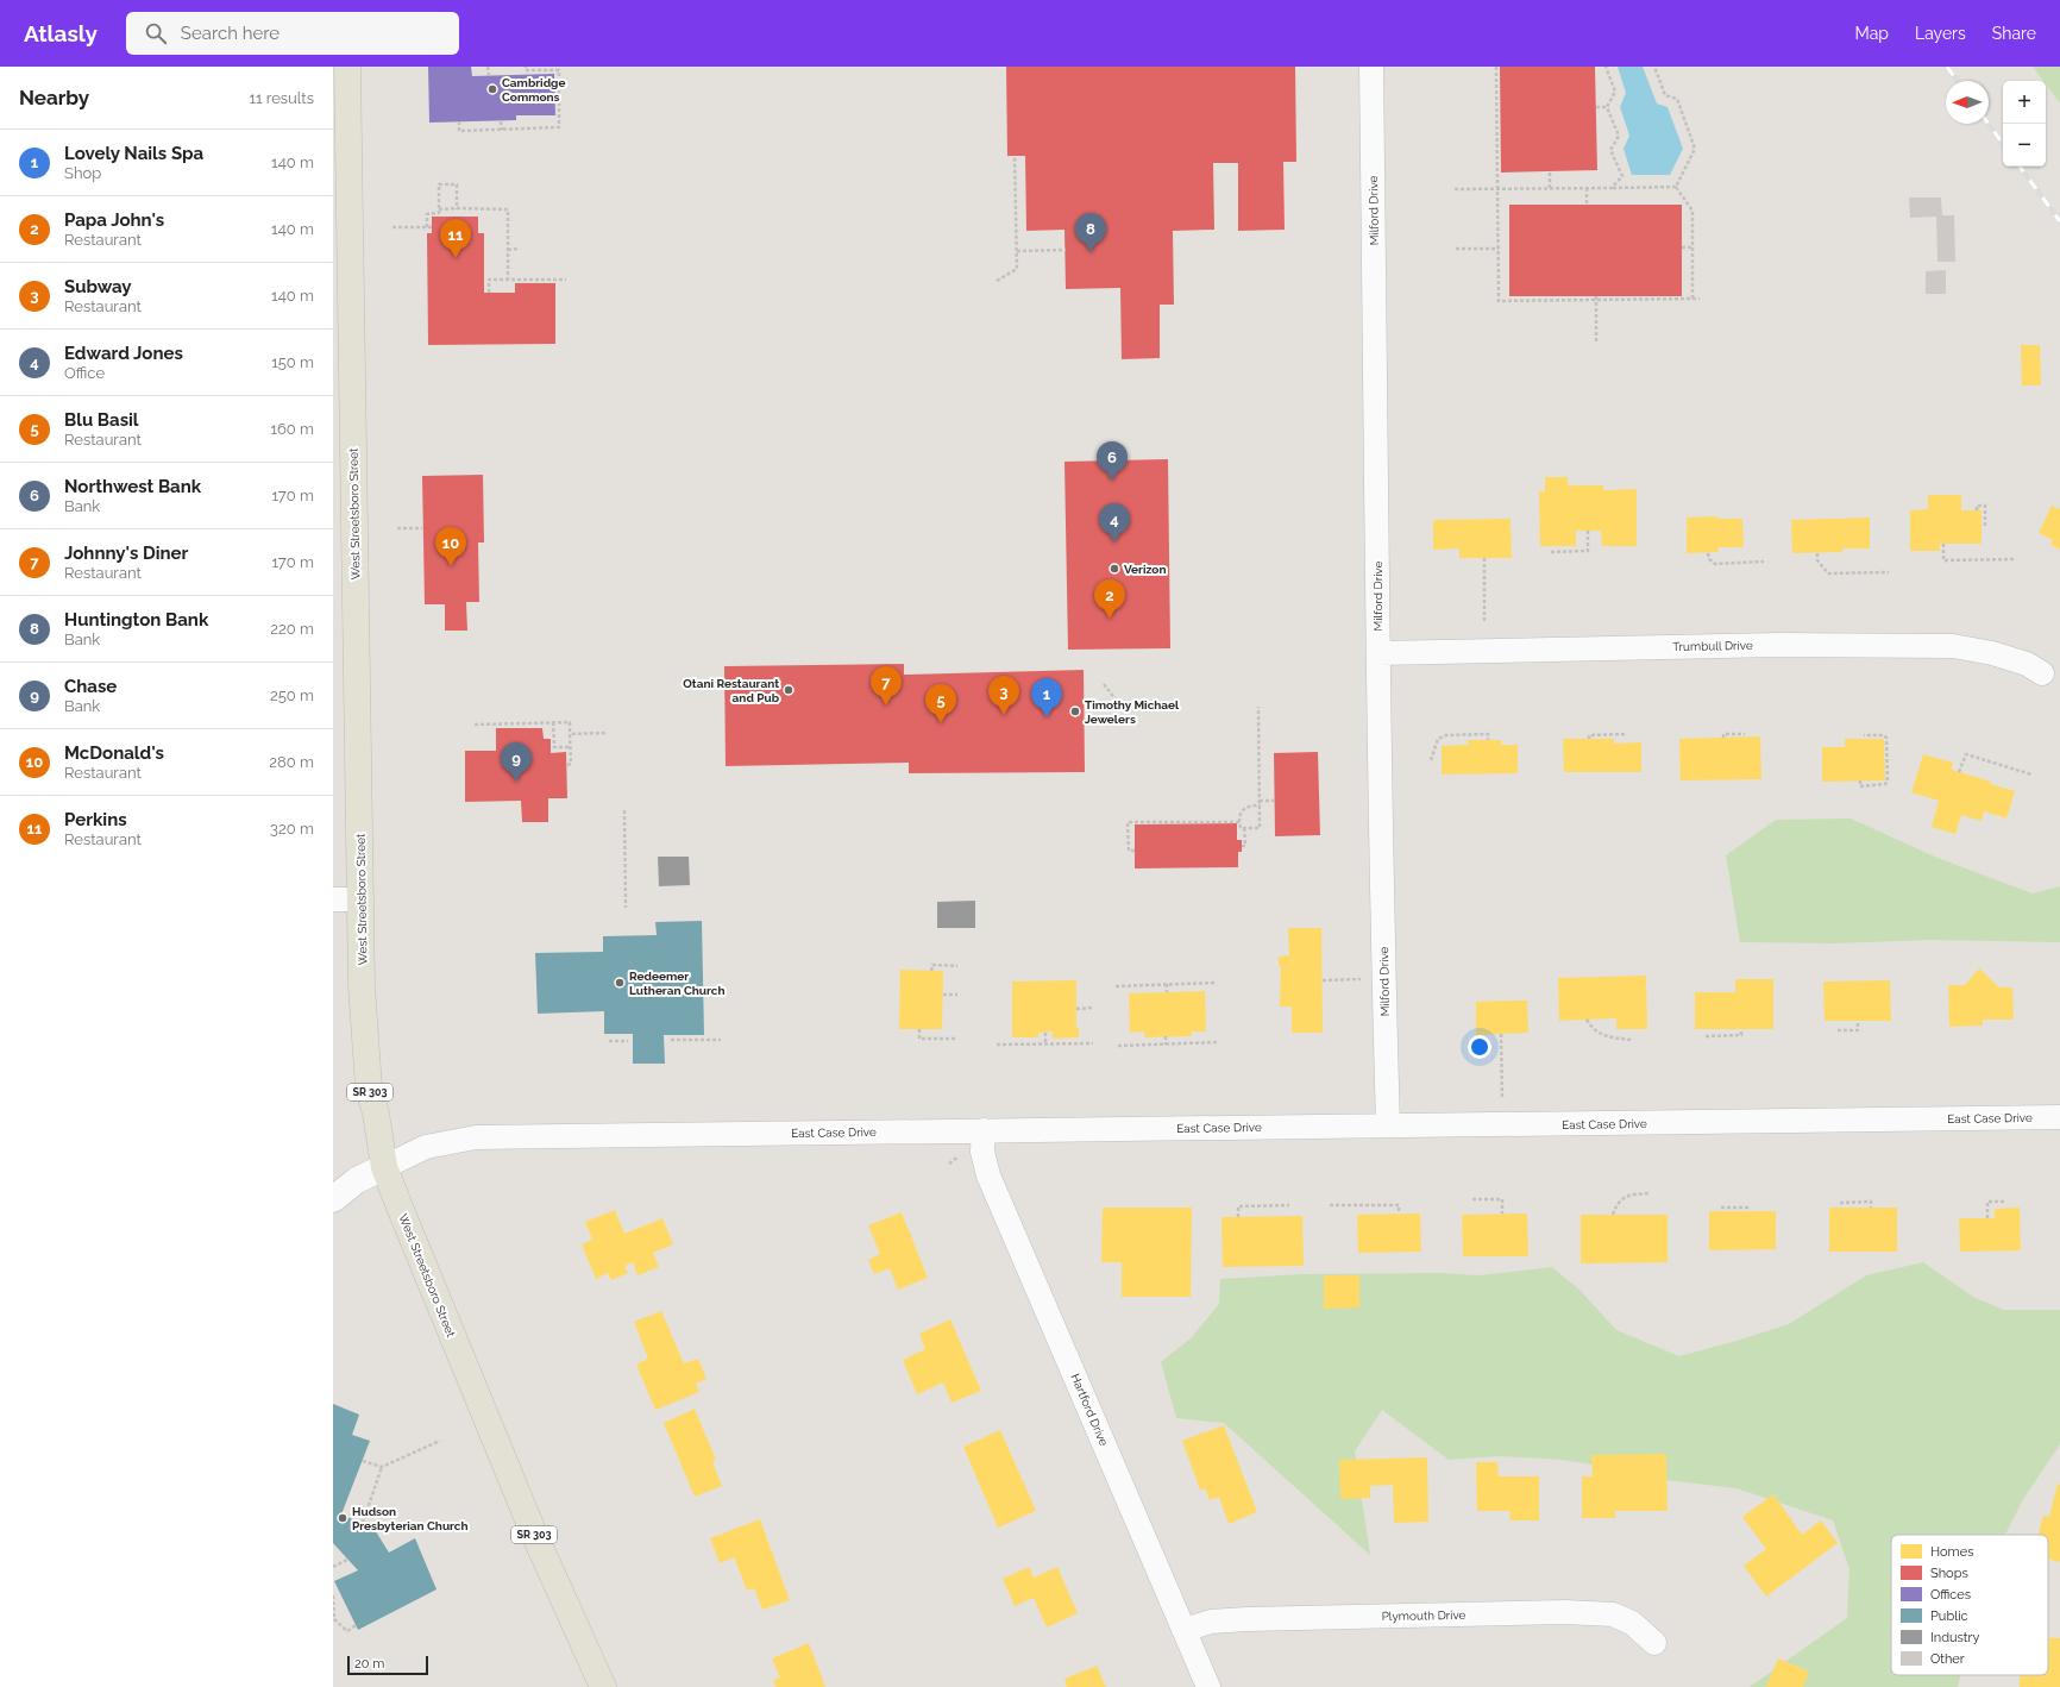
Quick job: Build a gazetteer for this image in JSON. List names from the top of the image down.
{
  "streets": {
    "main road": ["West Streetsboro Street", "SR 303"],
    "street": [
      "Milford Drive",
      "Trumbull Drive",
      "East Case Drive",
      "Hartford Drive",
      "Plymouth Drive"
    ]
  },
  "crossings": [
    ["Milford Drive", "Trumbull Drive"],
    ["Milford Drive", "East Case Drive"],
    ["West Streetsboro Street", "East Case Drive"],
    ["East Case Drive", "Hartford Drive"],
    ["Hartford Drive", "Plymouth Drive"]
  ],
  "places": [
    "Cambridge Commons",
    "Verizon",
    "Otani Restaurant and Pub",
    "Timothy Michael Jewelers",
    "Redeemer Lutheran Church",
    "Hudson Presbyterian Church"
  ],
  "legend": [
    "Homes",
    "Shops",
    "Offices",
    "Public",
    "Industry",
    "Other"
  ],
  "scale_bar": "20 m",
  "north": "left",
  "page": {
    "header": "Atlasly",
    "search": "Search here",
    "nav": ["Map", "Layers", "Share"],
    "heading": ["Nearby", "11 results"],
    "map_buttons": ["+", "−"],
    "list": [
      {
        "mark": "1",
        "name": "Lovely Nails Spa",
        "note": "Shop",
        "value": "140 m"
      },
      {
        "mark": "2",
        "name": "Papa John's",
        "note": "Restaurant",
        "value": "140 m"
      },
      {
        "mark": "3",
        "name": "Subway",
        "note": "Restaurant",
        "value": "140 m"
      },
      {
        "mark": "4",
        "name": "Edward Jones",
        "note": "Office",
        "value": "150 m"
      },
      {
        "mark": "5",
        "name": "Blu Basil",
        "note": "Restaurant",
        "value": "160 m"
      },
      {
        "mark": "6",
        "name": "Northwest Bank",
        "note": "Bank",
        "value": "170 m"
      },
      {
        "mark": "7",
        "name": "Johnny's Diner",
        "note": "Restaurant",
        "value": "170 m"
      },
      {
        "mark": "8",
        "name": "Huntington Bank",
        "note": "Bank",
        "value": "220 m"
      },
      {
        "mark": "9",
        "name": "Chase",
        "note": "Bank",
        "value": "250 m"
      },
      {
        "mark": "10",
        "name": "McDonald's",
        "note": "Restaurant",
        "value": "280 m"
      },
      {
        "mark": "11",
        "name": "Perkins",
        "note": "Restaurant",
        "value": "320 m"
      }
    ],
    "pins": [
      "8",
      "11",
      "6",
      "4",
      "10",
      "2",
      "7",
      "3",
      "1",
      "5",
      "9"
    ],
    "scale": "20 m"
  }
}
